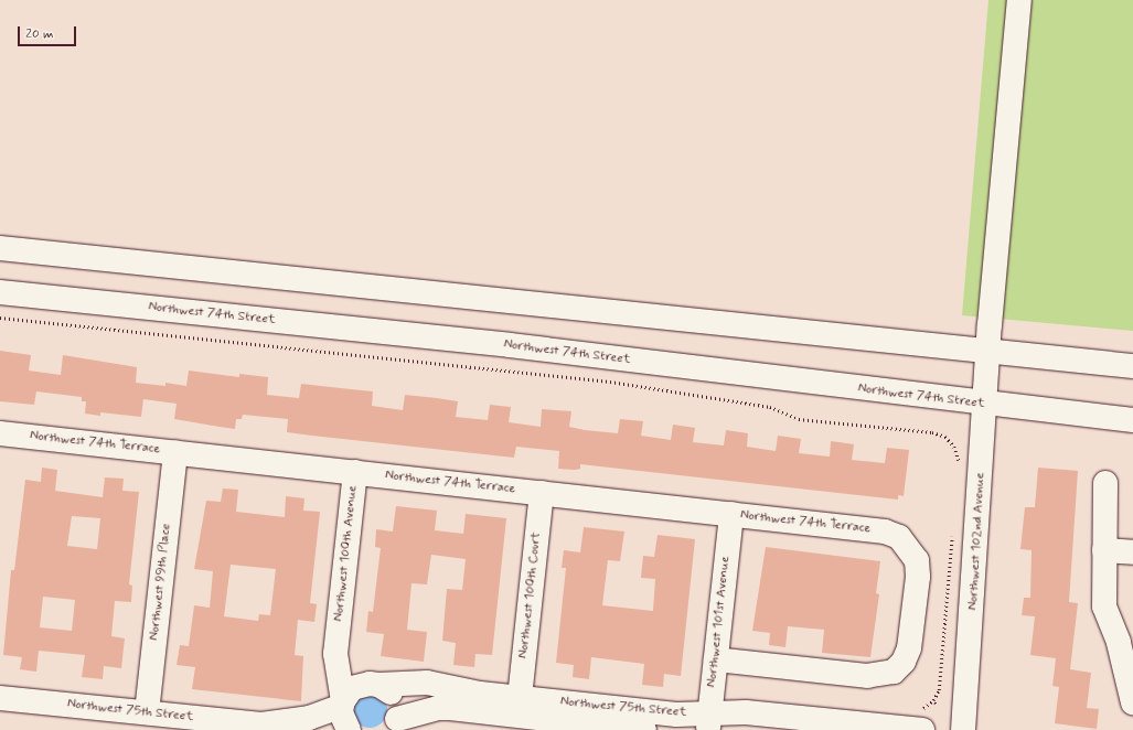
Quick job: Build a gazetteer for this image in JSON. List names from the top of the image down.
{
  "streets": {
    "street": [
      "Northwest 74th Street",
      "Northwest 74th Terrace",
      "Northwest 102nd Avenue",
      "Northwest 100th Avenue",
      "Northwest 99th Place",
      "Northwest 100th Court",
      "Northwest 101st Avenue",
      "Northwest 75th Street"
    ]
  },
  "crossings": [
    ["Northwest 74th Street", "Northwest 102nd Avenue"],
    ["Northwest 74th Terrace", "Northwest 100th Avenue"],
    ["Northwest 74th Terrace", "Northwest 99th Place"],
    ["Northwest 74th Terrace", "Northwest 100th Court"],
    ["Northwest 74th Terrace", "Northwest 101st Avenue"],
    ["Northwest 100th Avenue", "Northwest 75th Street"],
    ["Northwest 99th Place", "Northwest 75th Street"],
    ["Northwest 100th Court", "Northwest 75th Street"],
    ["Northwest 101st Avenue", "Northwest 75th Street"]
  ],
  "scale_bar": "20 m"
}
